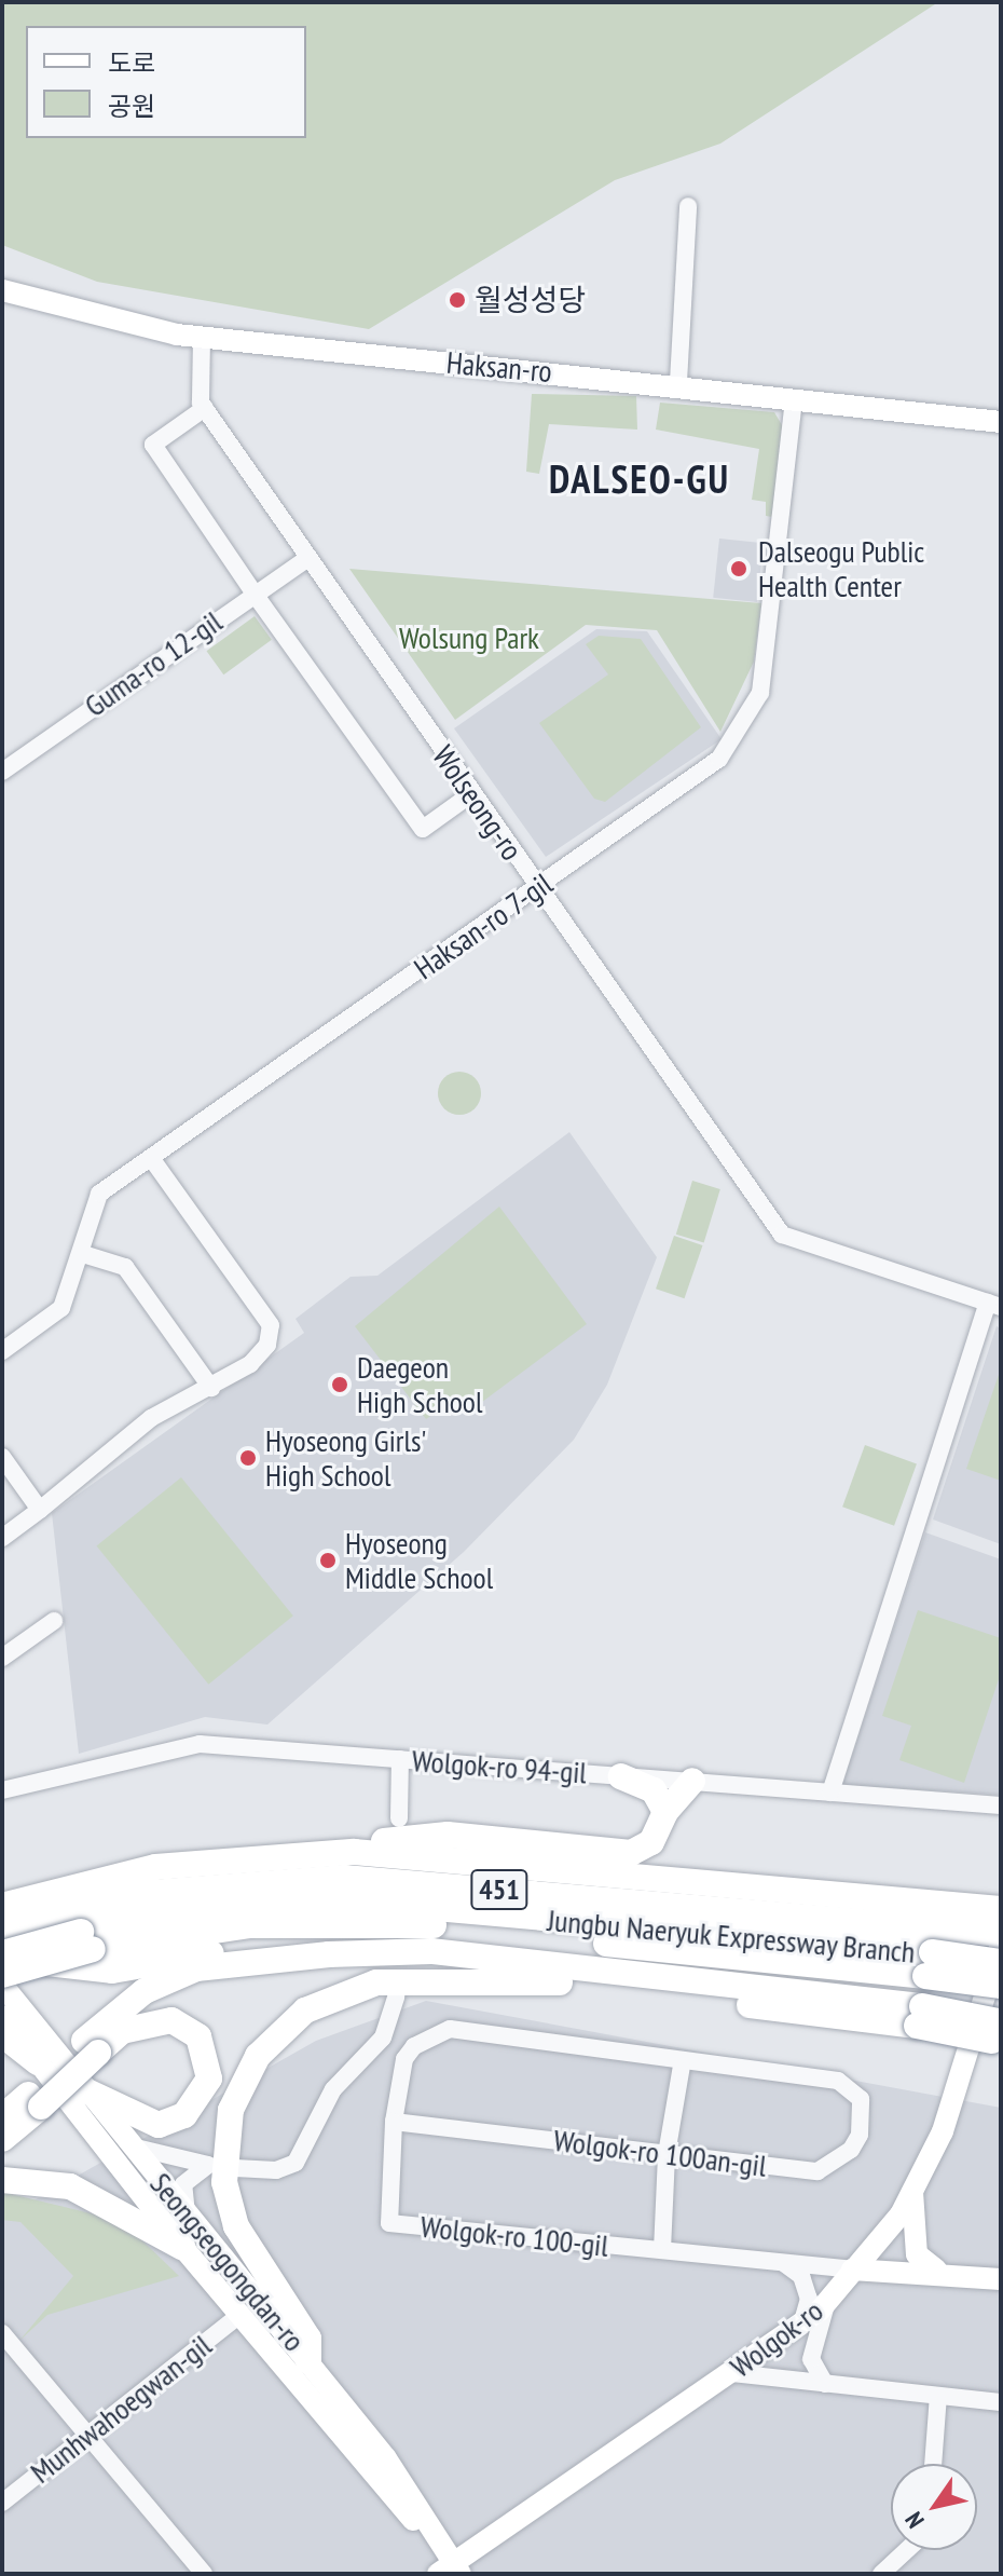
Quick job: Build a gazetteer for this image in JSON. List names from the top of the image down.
{
  "streets": {
    "highway": ["451", "Jungbu Naeryuk Expressway Branch"],
    "main road": ["Haksan-ro", "Seongseogongdan-ro", "Wolgok-ro"],
    "street": [
      "Guma-ro 12-gil",
      "Wolseong-ro",
      "Haksan-ro 7-gil",
      "Wolgok-ro 94-gil",
      "Wolgok-ro 100an-gil",
      "Wolgok-ro 100-gil",
      "Munhwahoegwan-gil"
    ]
  },
  "crossings": [
    ["Haksan-ro", "Haksan-ro 7-gil"],
    ["Guma-ro 12-gil", "Wolseong-ro"],
    ["Wolseong-ro", "Haksan-ro 7-gil"],
    ["Wolgok-ro 100an-gil", "Wolgok-ro 100-gil"],
    ["Wolgok-ro 100-gil", "Wolgok-ro"],
    ["Seongseogongdan-ro", "Wolgok-ro"],
    ["Seongseogongdan-ro", "Munhwahoegwan-gil"]
  ],
  "districts": ["DALSEO-GU"],
  "parks": ["Wolsung Park"],
  "places": [
    "월성성당",
    "Dalseogu Public Health Center",
    "Daegeon High School",
    "Hyoseong Girls' High School",
    "Hyoseong Middle School"
  ],
  "legend": ["도로", "공원"],
  "north": "bottom left"
}
